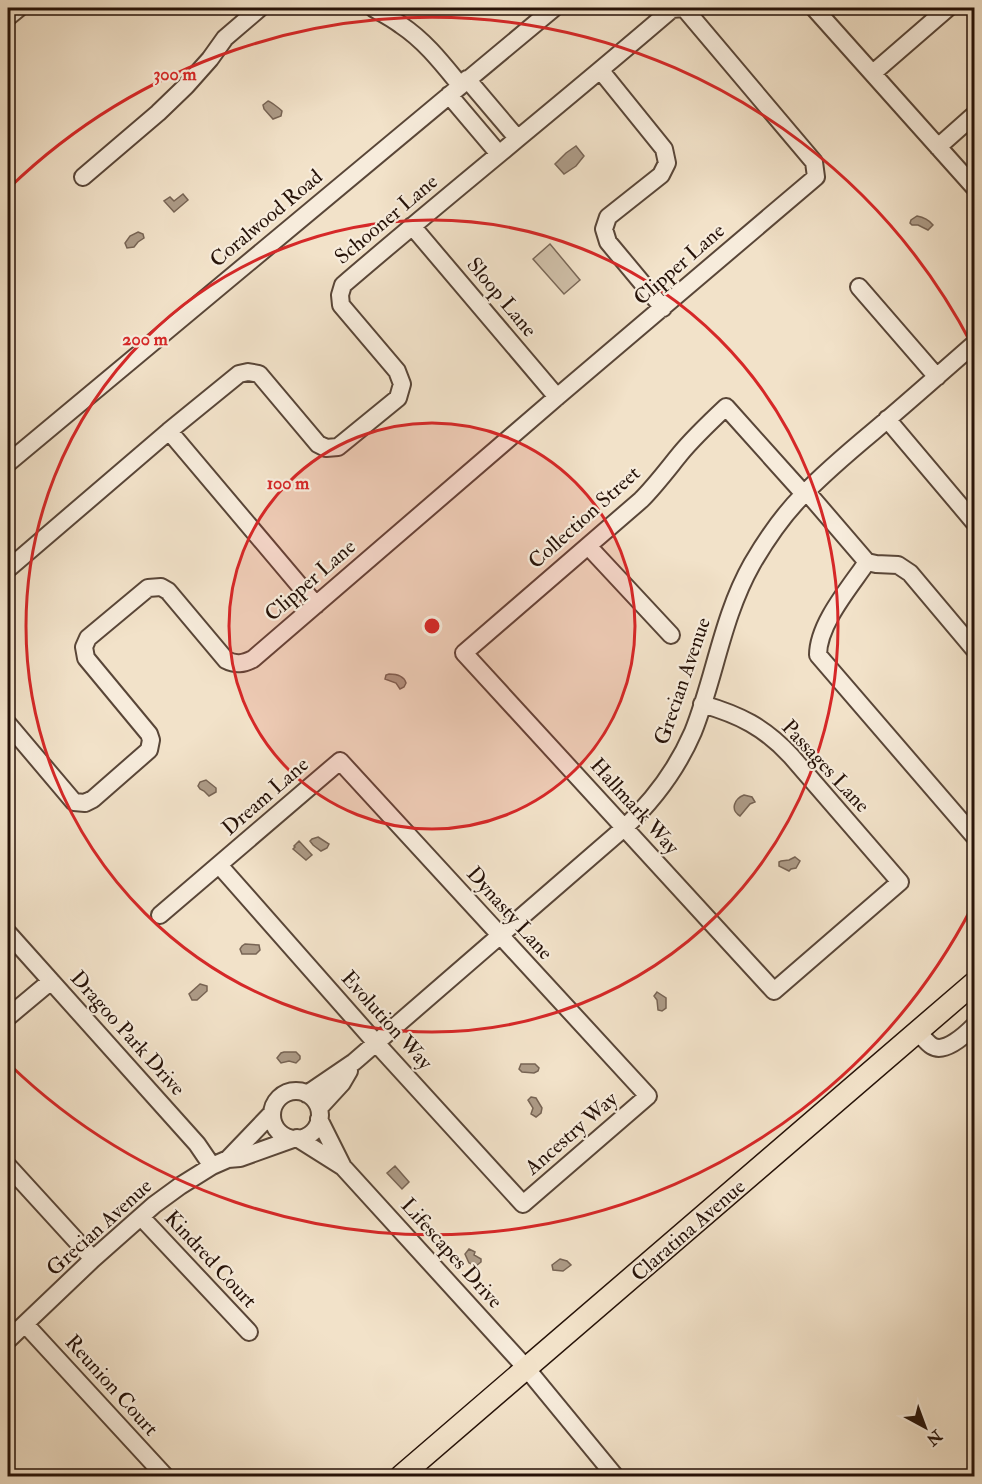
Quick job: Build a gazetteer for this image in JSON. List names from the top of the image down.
{
  "streets": {
    "main road": ["Claratina Avenue"],
    "street": [
      "Coralwood Road",
      "Schooner Lane",
      "Clipper Lane",
      "Sloop Lane",
      "Collection Street",
      "Grecian Avenue",
      "Passages Lane",
      "Dream Lane",
      "Hallmark Way",
      "Dynasty Lane",
      "Evolution Way",
      "Dragoo Park Drive",
      "Ancestry Way",
      "Lifescapes Drive",
      "Kindred Court",
      "Reunion Court"
    ]
  },
  "crossings": [
    ["Schooner Lane", "Clipper Lane"],
    ["Schooner Lane", "Sloop Lane"],
    ["Clipper Lane", "Sloop Lane"],
    ["Collection Street", "Grecian Avenue"],
    ["Collection Street", "Hallmark Way"],
    ["Grecian Avenue", "Passages Lane"],
    ["Grecian Avenue", "Hallmark Way"],
    ["Grecian Avenue", "Dynasty Lane"],
    ["Grecian Avenue", "Evolution Way"],
    ["Grecian Avenue", "Dragoo Park Drive"],
    ["Grecian Avenue", "Lifescapes Drive"],
    ["Grecian Avenue", "Kindred Court"],
    ["Grecian Avenue", "Reunion Court"],
    ["Passages Lane", "Hallmark Way"],
    ["Dream Lane", "Dynasty Lane"],
    ["Dream Lane", "Evolution Way"],
    ["Dynasty Lane", "Ancestry Way"],
    ["Evolution Way", "Ancestry Way"],
    ["Claratina Avenue", "Lifescapes Drive"]
  ],
  "north": "bottom right",
  "rings": ["300 m", "200 m", "100 m"]
}
